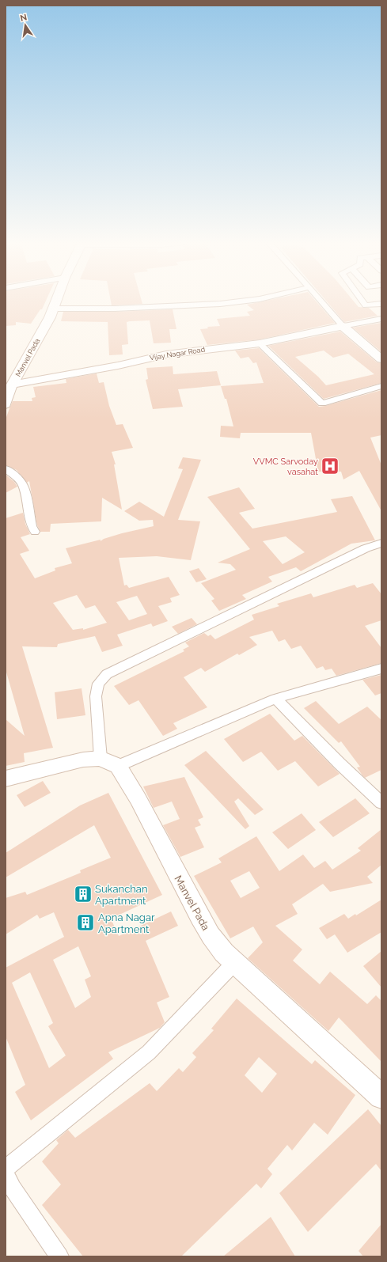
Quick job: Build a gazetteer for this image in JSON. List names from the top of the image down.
{
  "streets": {
    "main road": ["Vijay Nagar Road", "Manvel Pada"]
  },
  "crossings": [
    ["Vijay Nagar Road", "Manvel Pada"]
  ],
  "places": {
    "hospital": ["VVMC Sarvoday vasahat"],
    "building": ["Sukanchan Apartment", "Apna Nagar Apartment"]
  },
  "north": "top"
}
